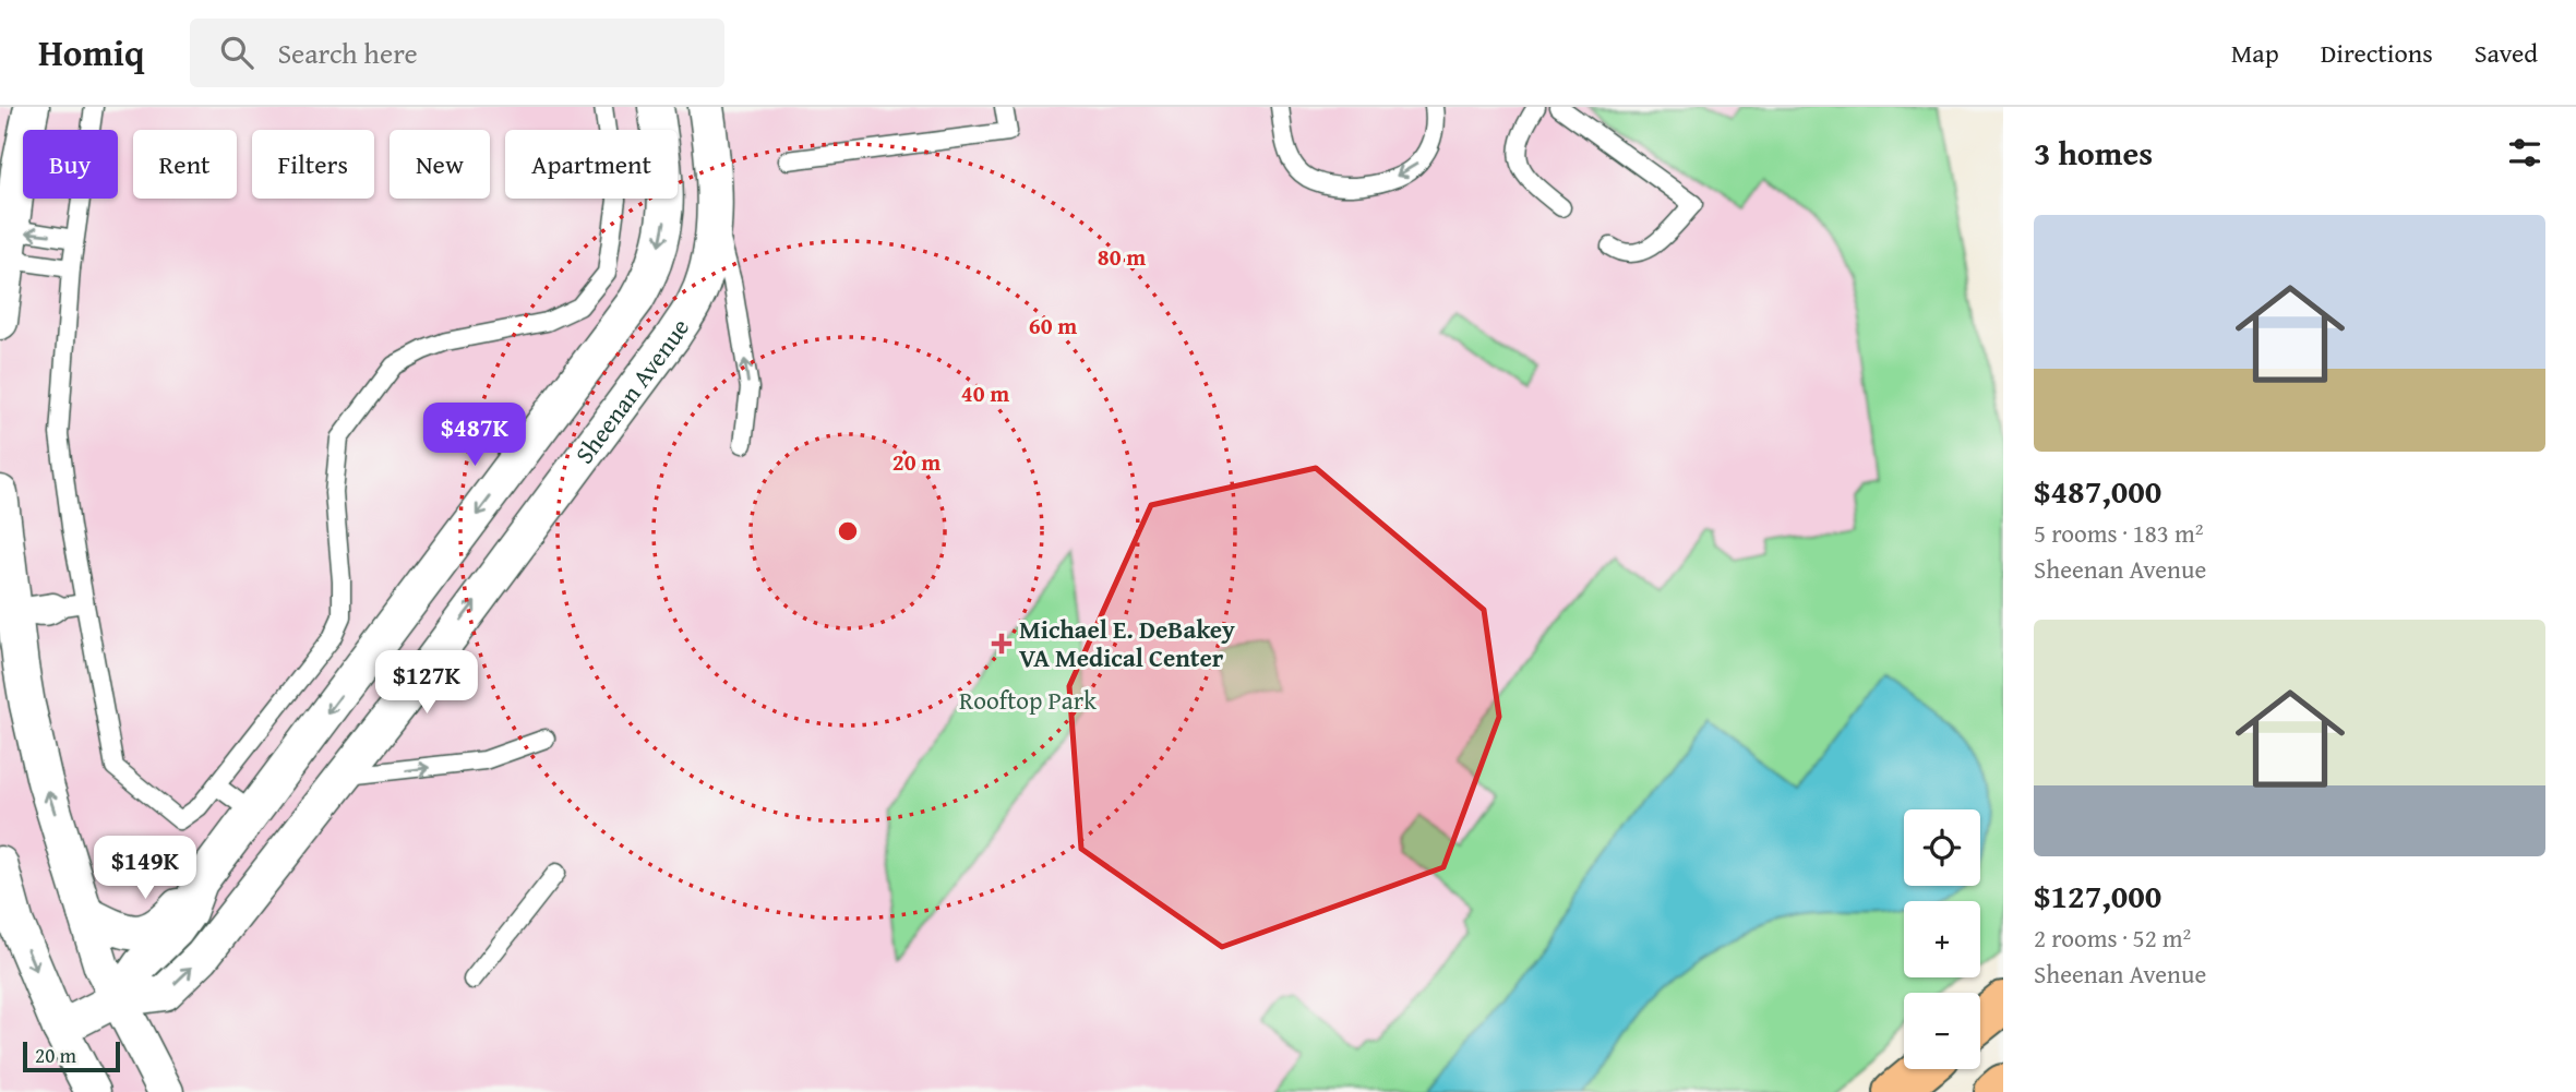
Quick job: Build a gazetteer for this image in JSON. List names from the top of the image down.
{
  "streets": {
    "street": ["Sheenan Avenue"]
  },
  "parks": ["Rooftop Park"],
  "places": {
    "health": ["Michael E. DeBakey VA Medical Center"]
  },
  "scale_bar": "20 m",
  "page": {
    "header": "Homiq",
    "search": "Search here",
    "nav": ["Map", "Directions", "Saved"],
    "heading": "3 homes",
    "chip": [
      "Buy",
      "Rent",
      "Filters",
      "New",
      "Apartment"
    ],
    "list": [
      {
        "name": "$487,000",
        "note": "5 rooms · 183 m² · Sheenan Avenue"
      },
      {
        "name": "$127,000",
        "note": "2 rooms · 52 m² · Sheenan Avenue"
      }
    ],
    "price": ["$487K", "$127K", "$149K"],
    "map_buttons": ["+", "−"],
    "scale": "20 m"
  },
  "rings": [
    "80 m",
    "60 m",
    "40 m",
    "20 m"
  ]
}
